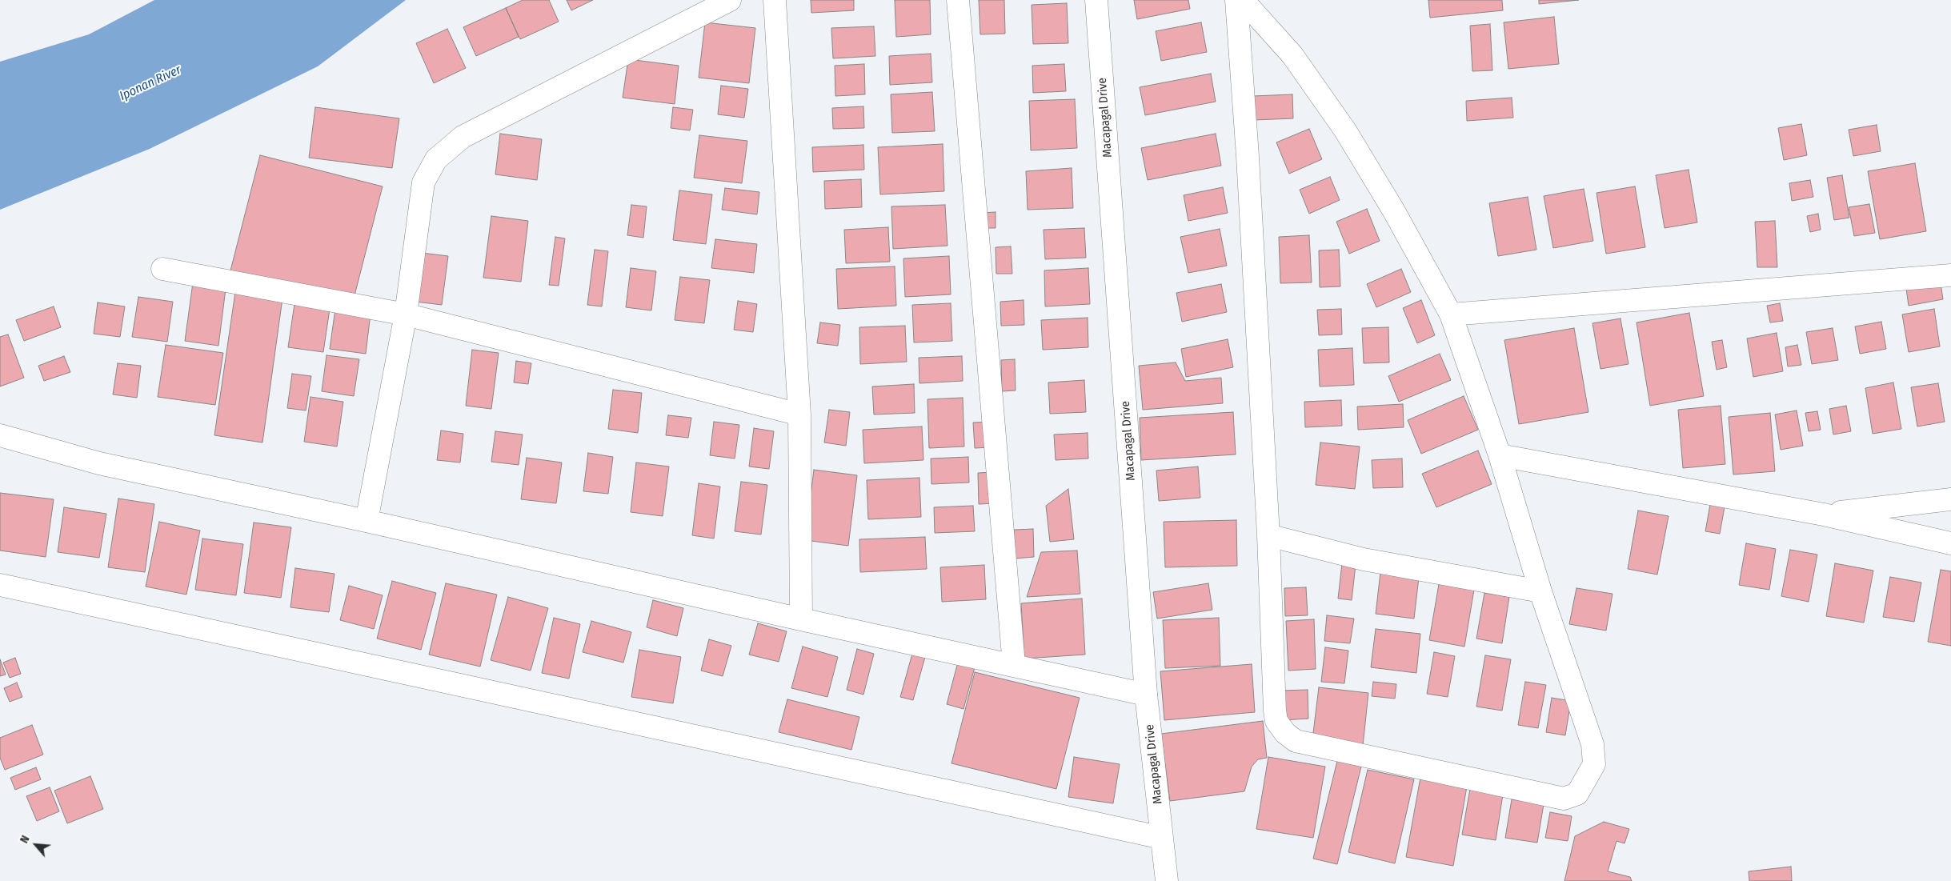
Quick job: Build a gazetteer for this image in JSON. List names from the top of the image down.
{
  "streets": {
    "street": ["Macapagal Drive"]
  },
  "water": ["Iponan River"],
  "north": "top left"
}
